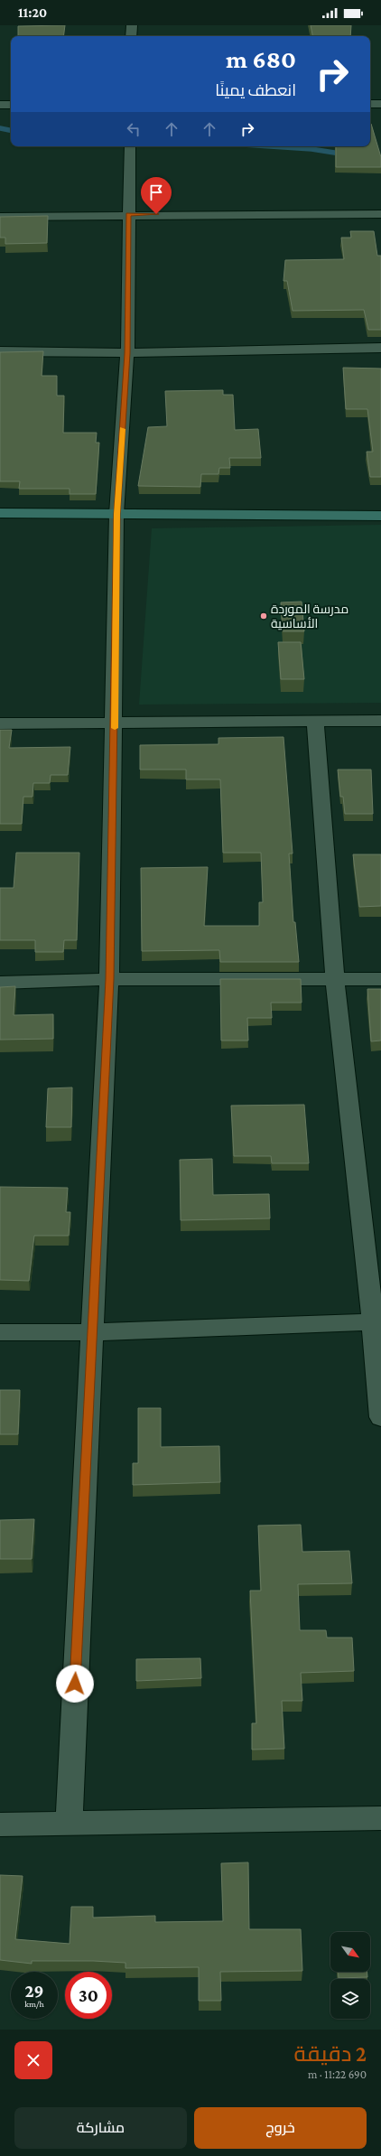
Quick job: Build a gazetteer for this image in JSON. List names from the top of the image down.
{
  "places": ["مدرسة الموردة الأساسية"],
  "north": "bottom right",
  "page": {
    "status": "11:20",
    "turn": ["680 m", "انعطف يمينًا"],
    "speed": "29 km/h",
    "limit": "30",
    "heading": ["2 دقيقة", "690 m · 11:22"],
    "buttons": ["خروج", "مشاركة"]
  }
}
